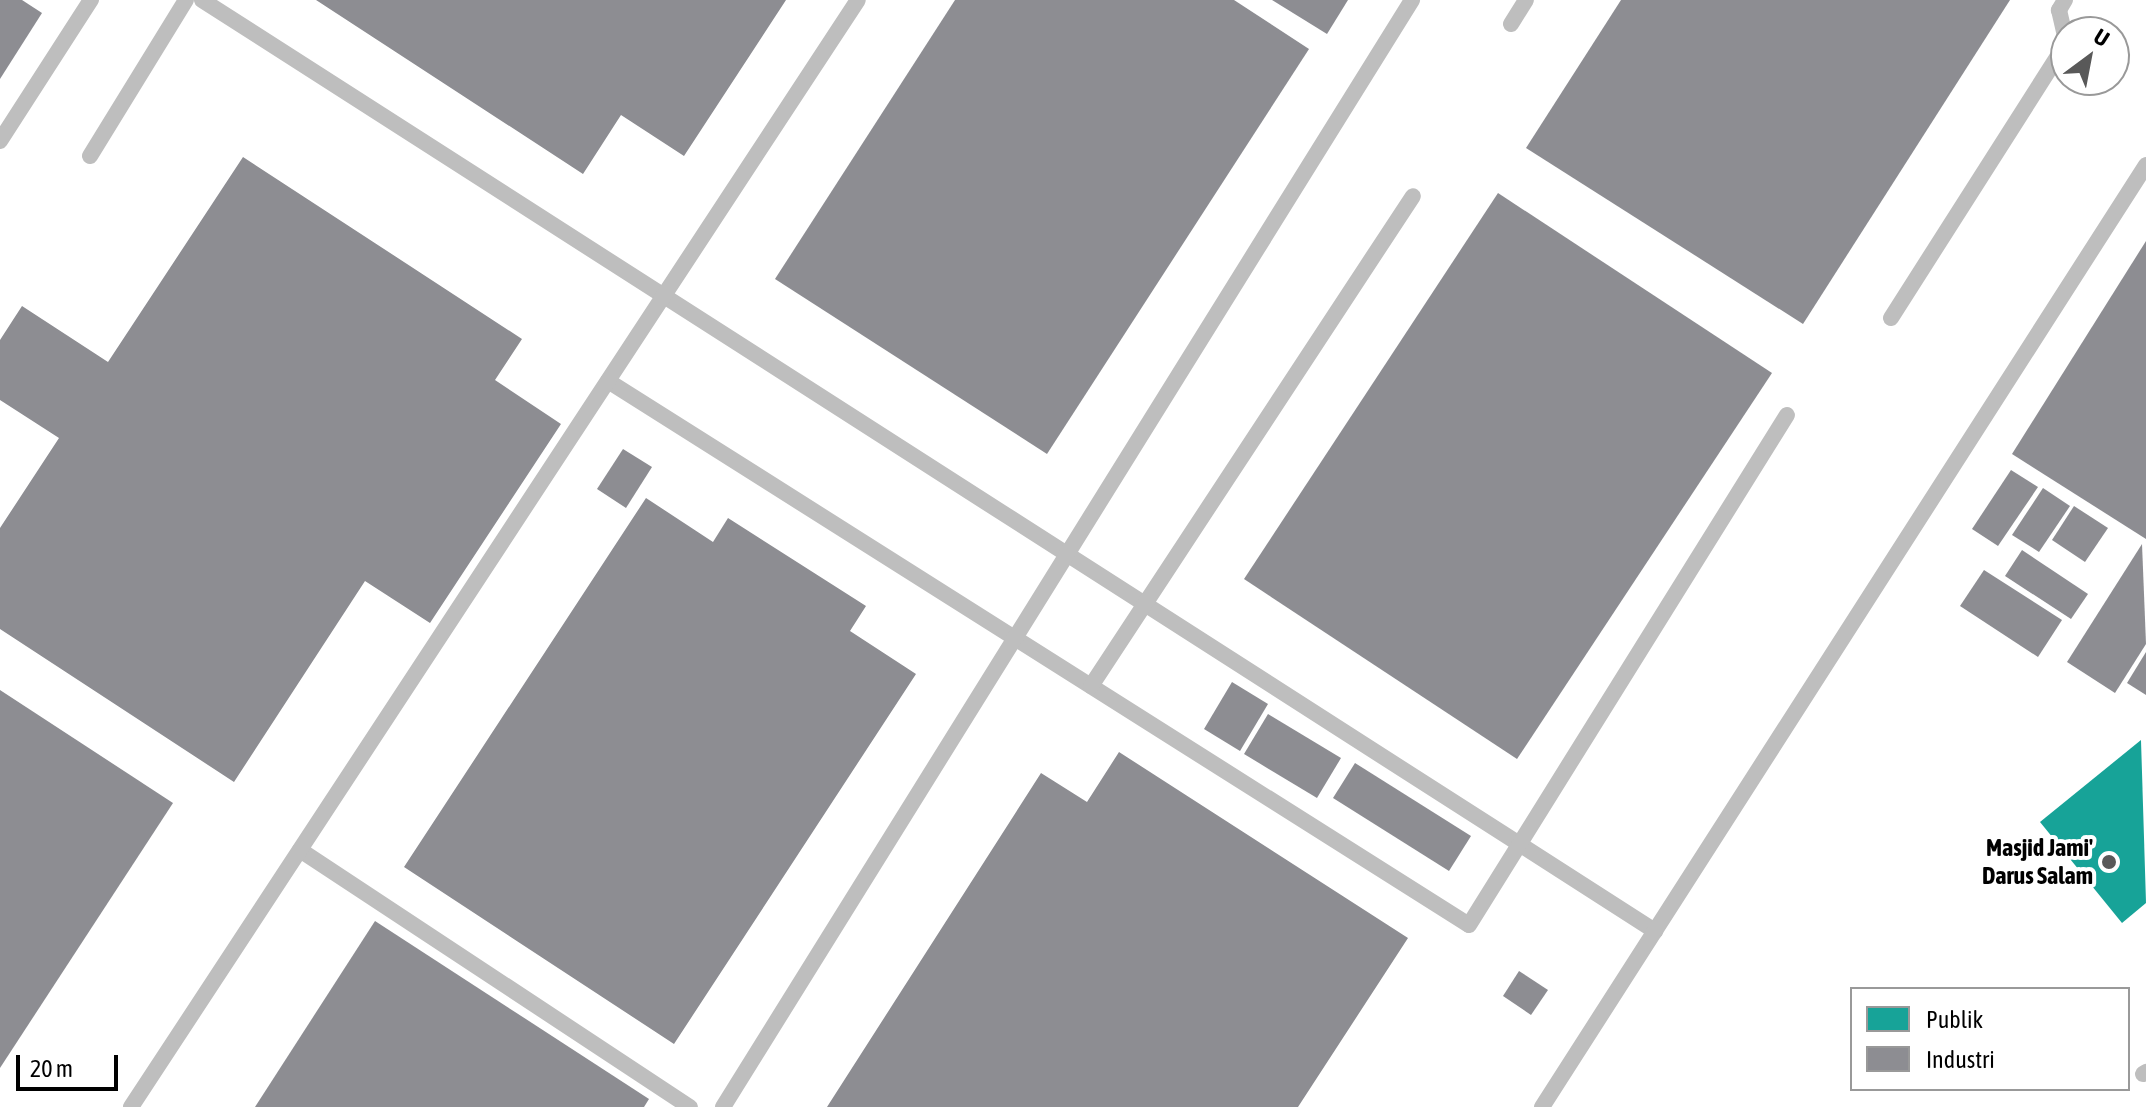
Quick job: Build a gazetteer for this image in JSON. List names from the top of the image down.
{
  "places": ["Masjid Jami' Darus Salam"],
  "legend": ["Publik", "Industri"],
  "scale_bar": "20 m",
  "north": "top right"
}
